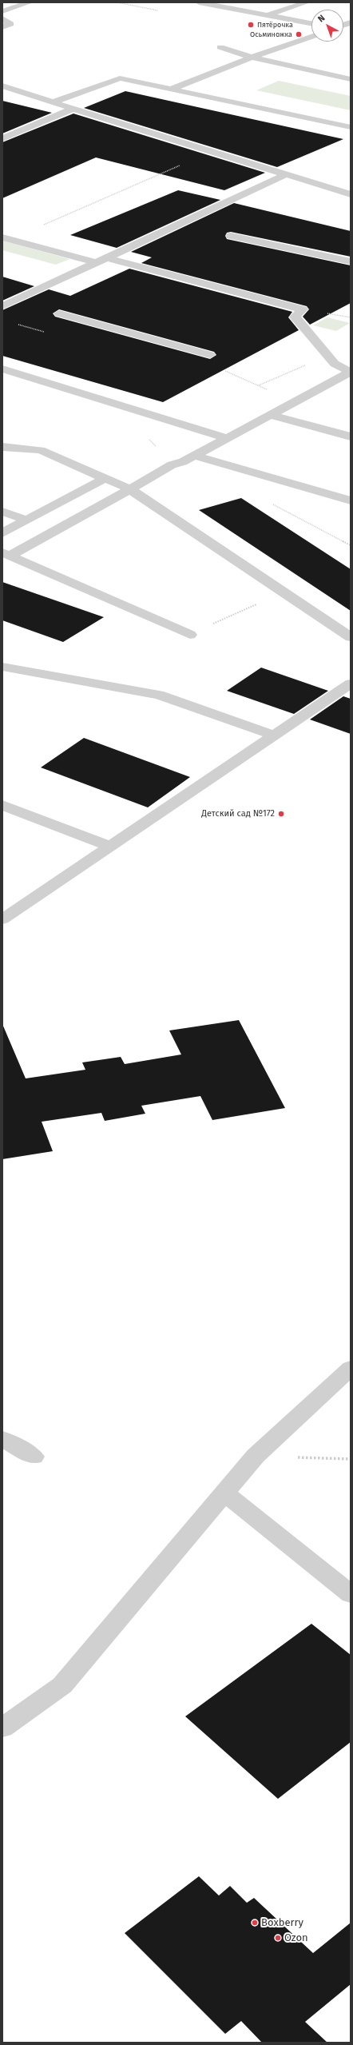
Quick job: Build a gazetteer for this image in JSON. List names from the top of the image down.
{
  "places": [
    "Пятёрочка",
    "Осьминожка",
    "Детский сад №172",
    "Boxberry",
    "Ozon"
  ],
  "north": "top left"
}
